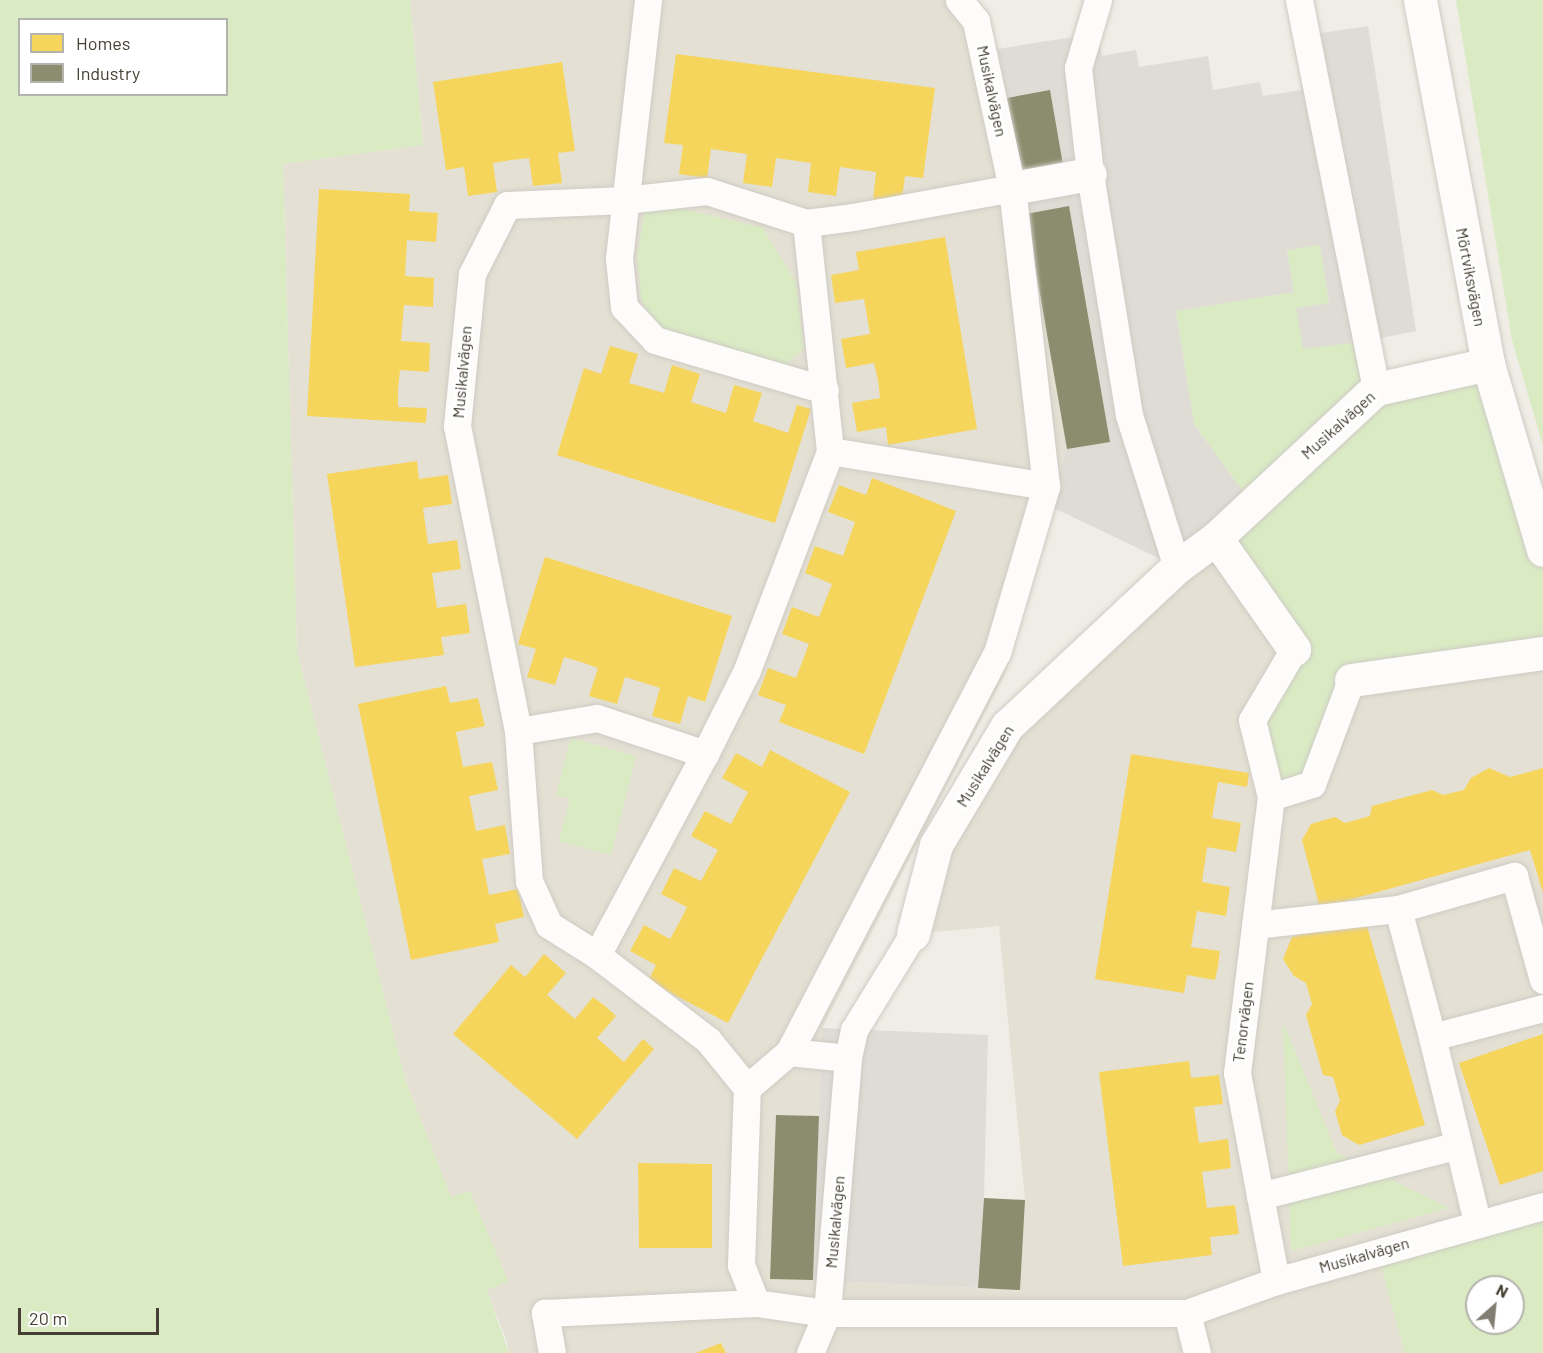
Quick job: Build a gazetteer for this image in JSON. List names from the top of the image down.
{
  "streets": {
    "street": ["Musikalvägen", "Mörtviksvägen"],
    "lane": ["Tenorvägen"]
  },
  "crossings": [
    ["Musikalvägen", "Mörtviksvägen"],
    ["Musikalvägen", "Tenorvägen"]
  ],
  "legend": ["Homes", "Industry"],
  "scale_bar": "20 m",
  "north": "top right"
}
